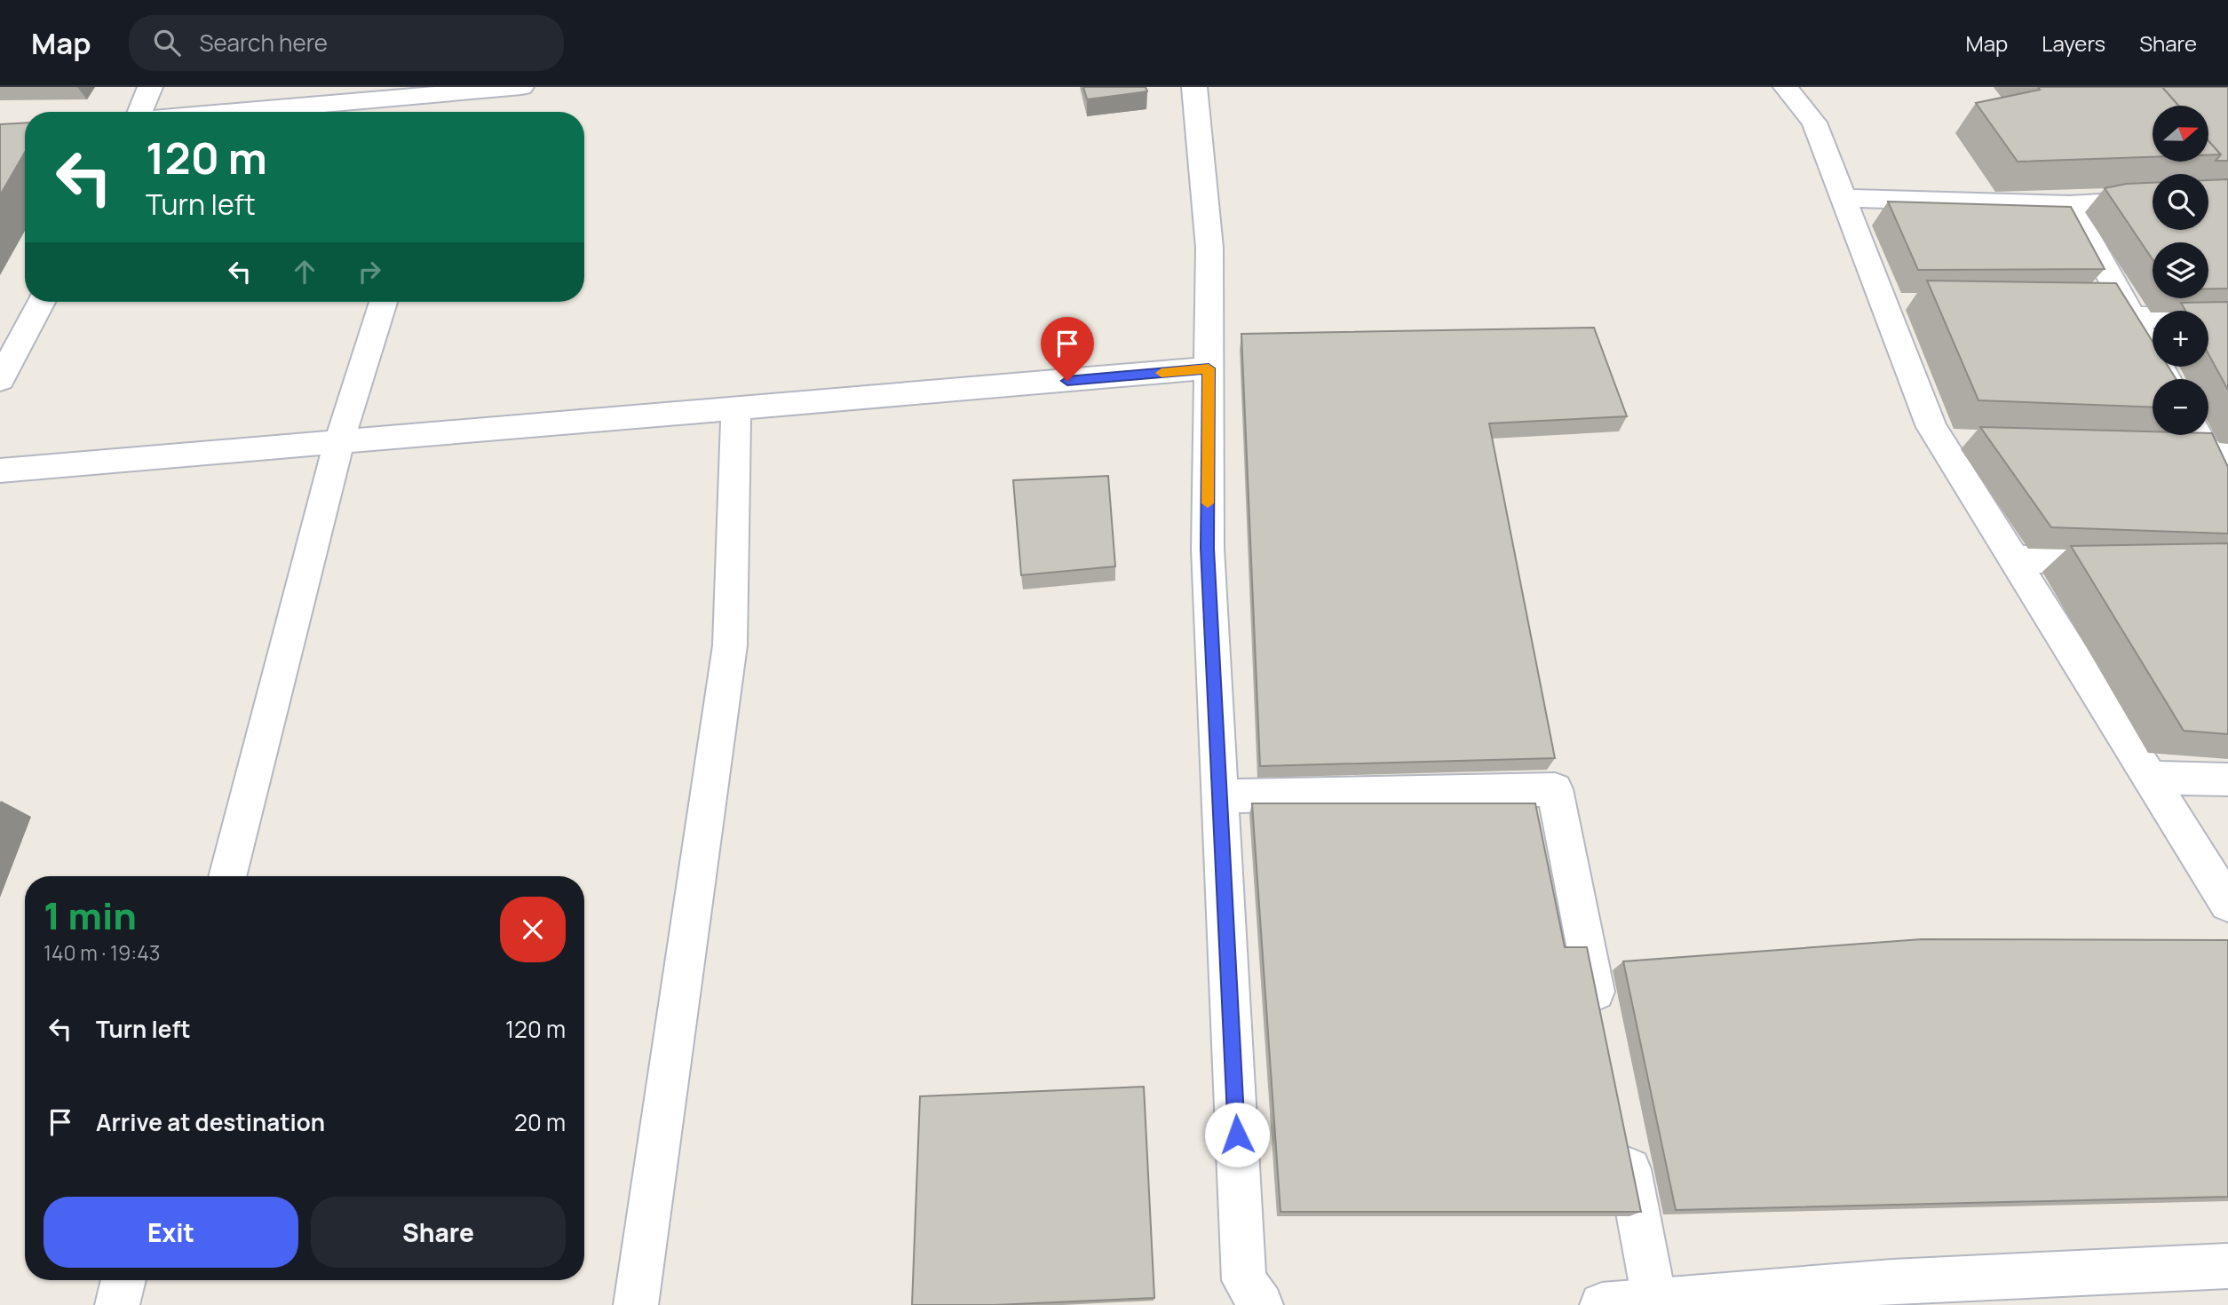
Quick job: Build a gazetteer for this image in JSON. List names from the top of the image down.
{
  "north": "right",
  "page": {
    "header": "Map",
    "search": "Search here",
    "nav": ["Map", "Layers", "Share"],
    "map_buttons": ["+", "−"],
    "turn": ["120 m", "Turn left"],
    "heading": ["1 min", "140 m · 19:43"],
    "list": [
      {
        "name": "Turn left",
        "value": "120 m"
      },
      {
        "name": "Arrive at destination",
        "value": "20 m"
      }
    ],
    "buttons": ["Exit", "Share"]
  }
}
